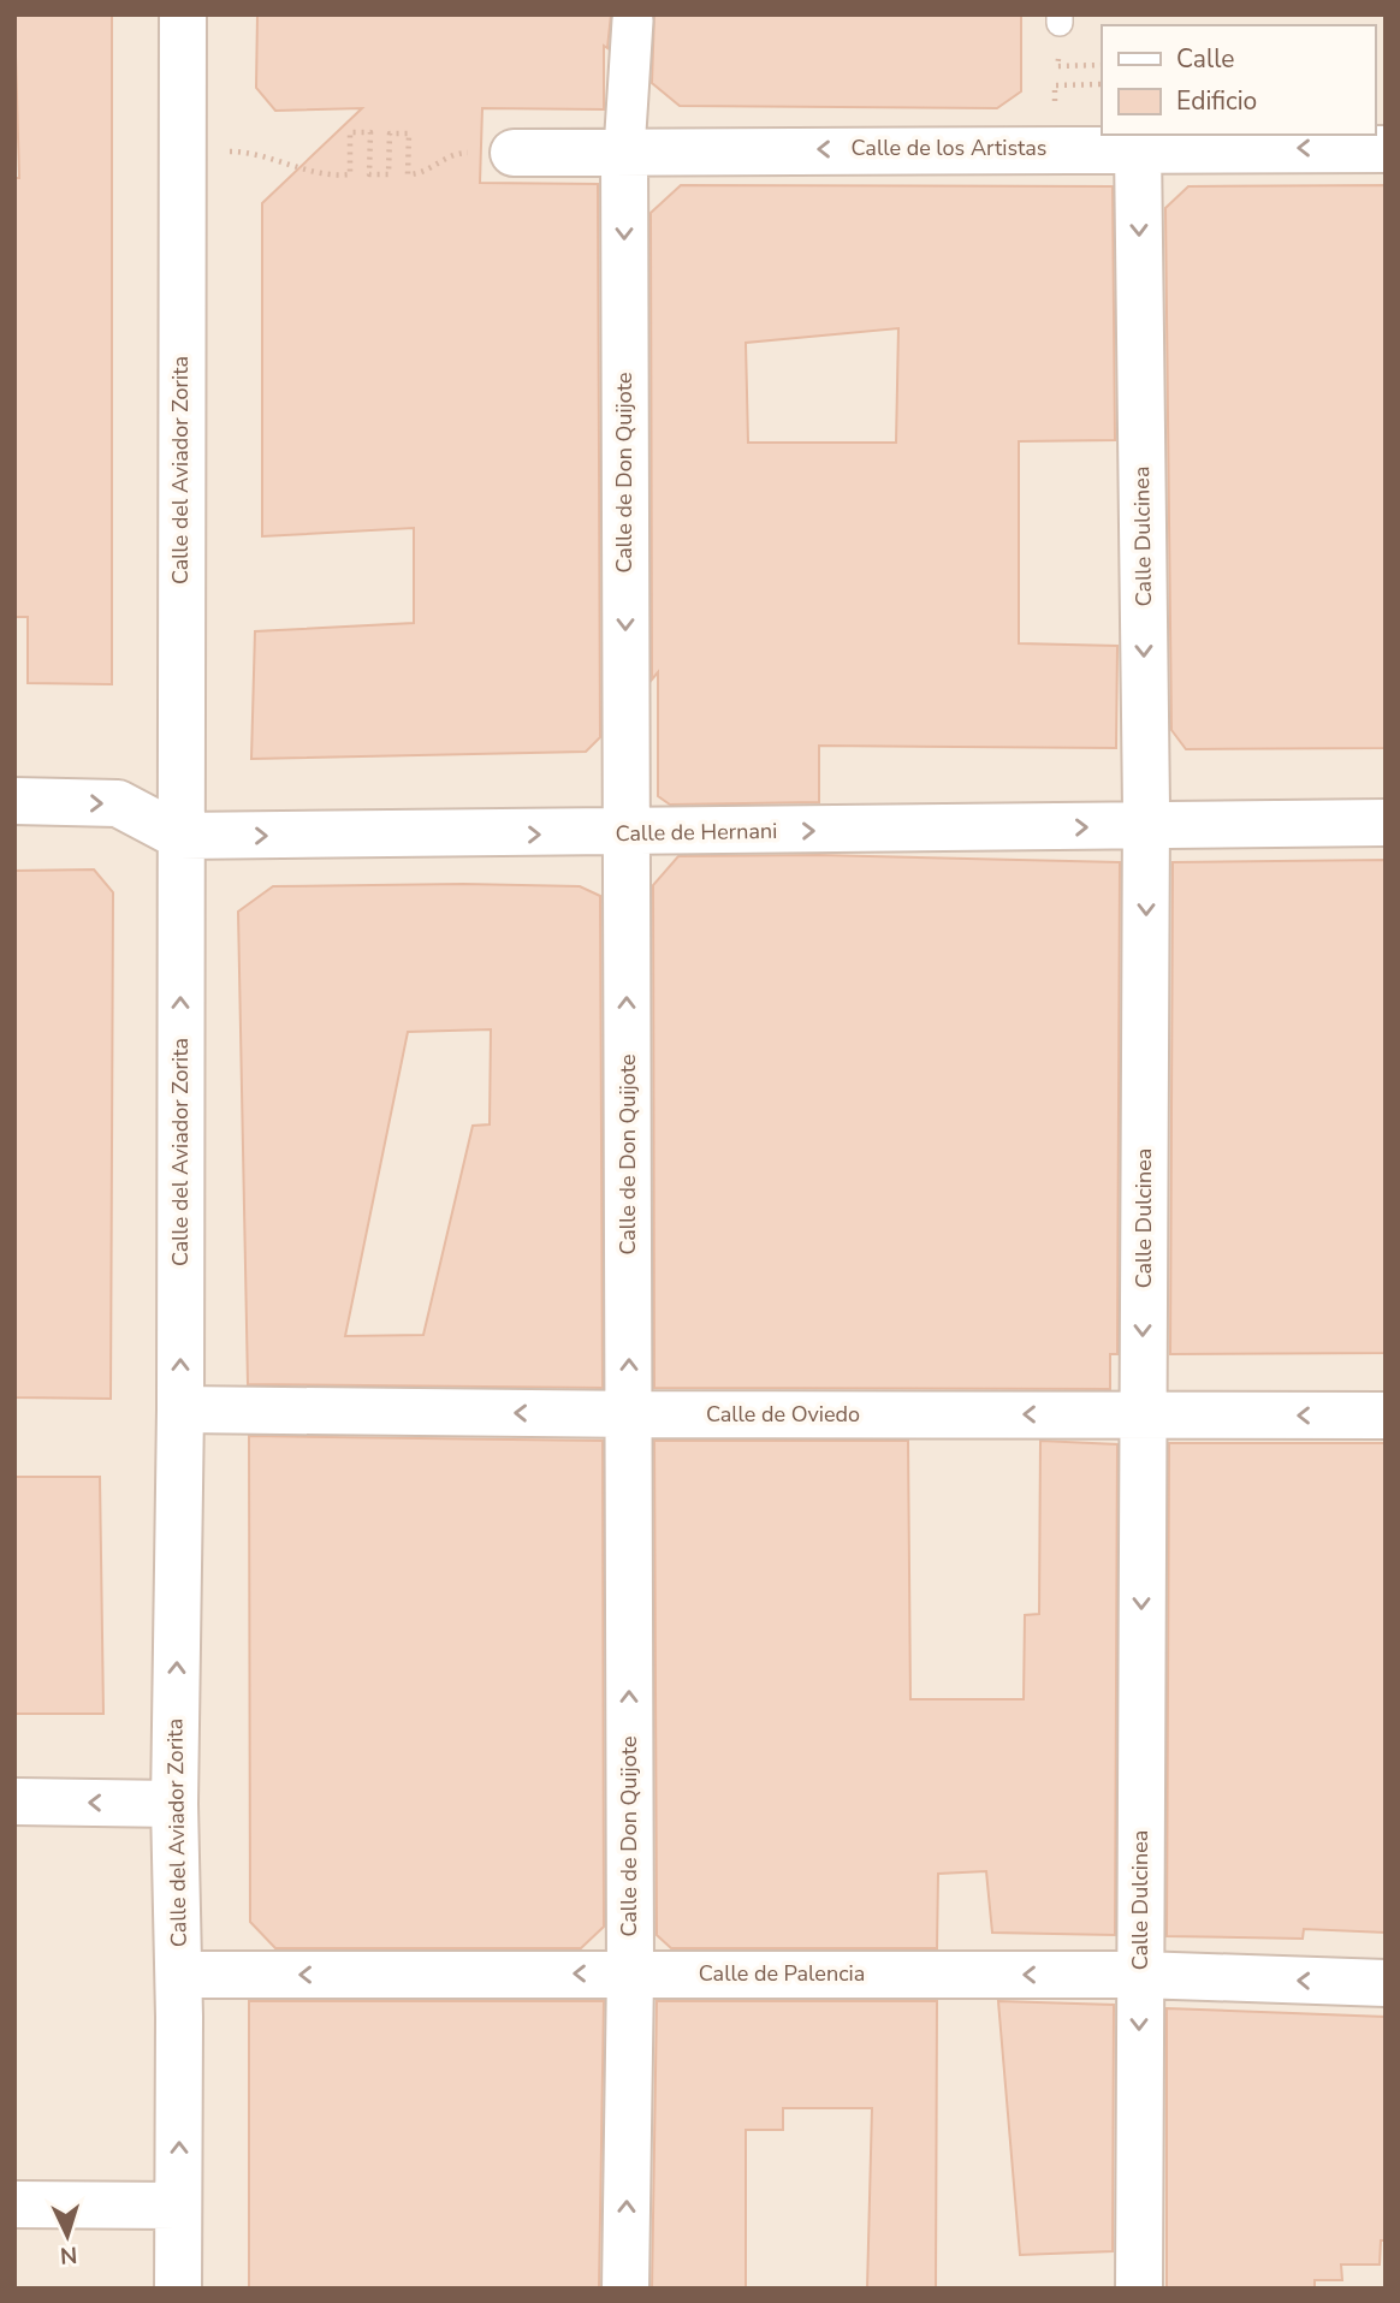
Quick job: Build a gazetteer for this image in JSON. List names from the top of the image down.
{
  "streets": {
    "street": [
      "Calle de los Artistas",
      "Calle del Aviador Zorita",
      "Calle de Don Quijote",
      "Calle Dulcinea",
      "Calle de Hernani",
      "Calle de Oviedo",
      "Calle de Palencia"
    ]
  },
  "crossings": [
    ["Calle de los Artistas", "Calle de Don Quijote"],
    ["Calle de los Artistas", "Calle Dulcinea"],
    ["Calle del Aviador Zorita", "Calle de Hernani"],
    ["Calle del Aviador Zorita", "Calle de Oviedo"],
    ["Calle del Aviador Zorita", "Calle de Palencia"],
    ["Calle de Don Quijote", "Calle de Hernani"],
    ["Calle de Don Quijote", "Calle de Oviedo"],
    ["Calle de Don Quijote", "Calle de Palencia"],
    ["Calle Dulcinea", "Calle de Hernani"],
    ["Calle Dulcinea", "Calle de Oviedo"],
    ["Calle Dulcinea", "Calle de Palencia"]
  ],
  "one_way": [
    "Calle de los Artistas",
    "Calle del Aviador Zorita",
    "Calle Dulcinea",
    "Calle de Hernani",
    "Calle de Oviedo",
    "Calle de Palencia"
  ],
  "legend": ["Calle", "Edificio"],
  "north": "bottom"
}
